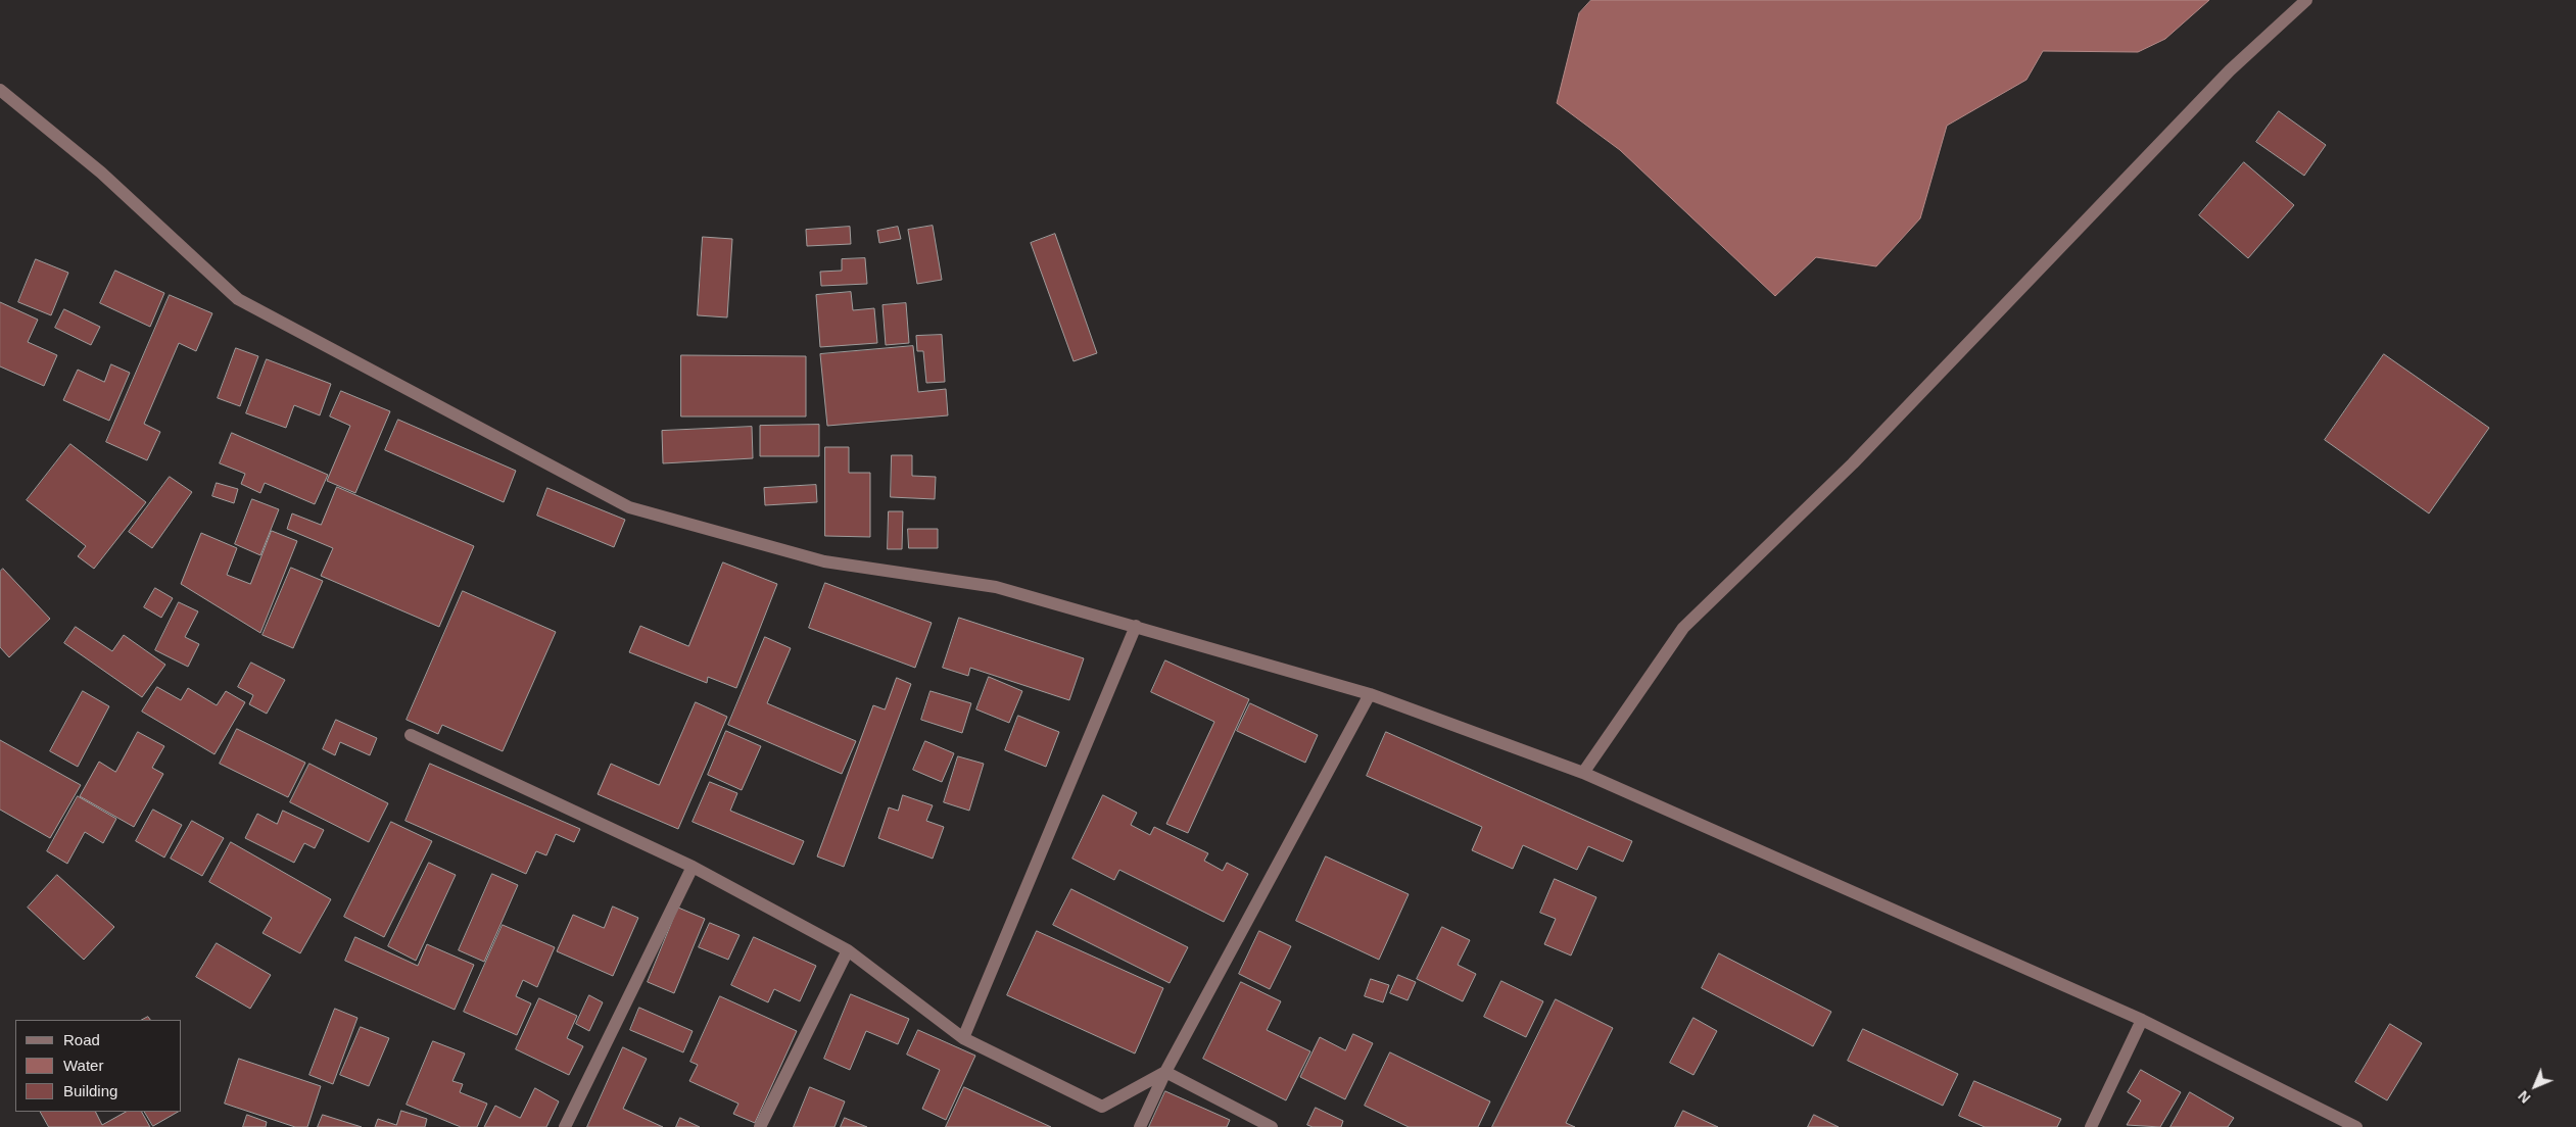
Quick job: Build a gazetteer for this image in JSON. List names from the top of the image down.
{
  "legend": ["Road", "Water", "Building"],
  "north": "bottom left"
}
